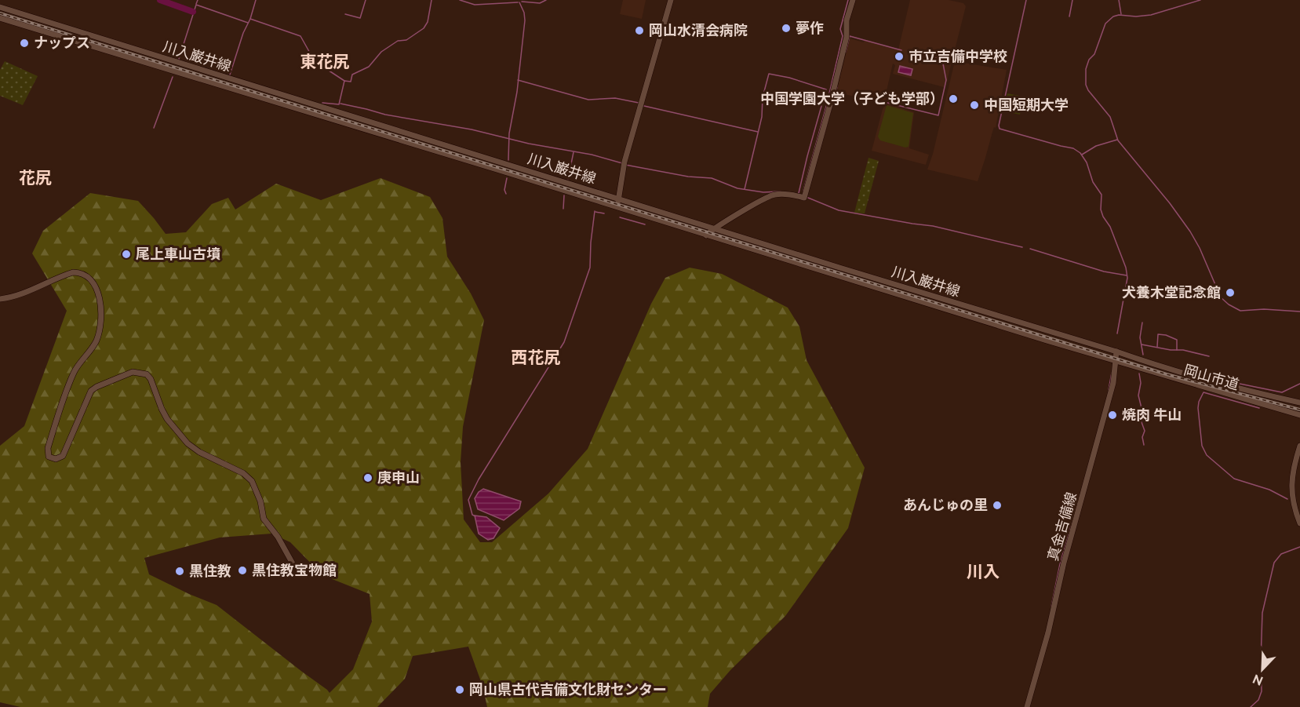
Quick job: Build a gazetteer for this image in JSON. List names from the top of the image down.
{
  "streets": {
    "main road": ["川入巌井線", "岡山市道", "真金吉備線"]
  },
  "crossings": [
    ["川入巌井線", "岡山市道"],
    ["川入巌井線", "真金吉備線"],
    ["岡山市道", "真金吉備線"]
  ],
  "districts": [
    "東花尻",
    "花尻",
    "西花尻",
    "川入"
  ],
  "places": [
    "夢作",
    "岡山水清会病院",
    "ナップス",
    "市立吉備中学校",
    "中国学園大学（子ども学部）",
    "中国短期大学",
    "尾上車山古墳",
    "犬養木堂記念館",
    "焼肉 牛山",
    "庚申山",
    "あんじゅの里",
    "黒住教宝物館",
    "黒住教",
    "岡山県古代吉備文化財センター"
  ],
  "north": "bottom left"
}
